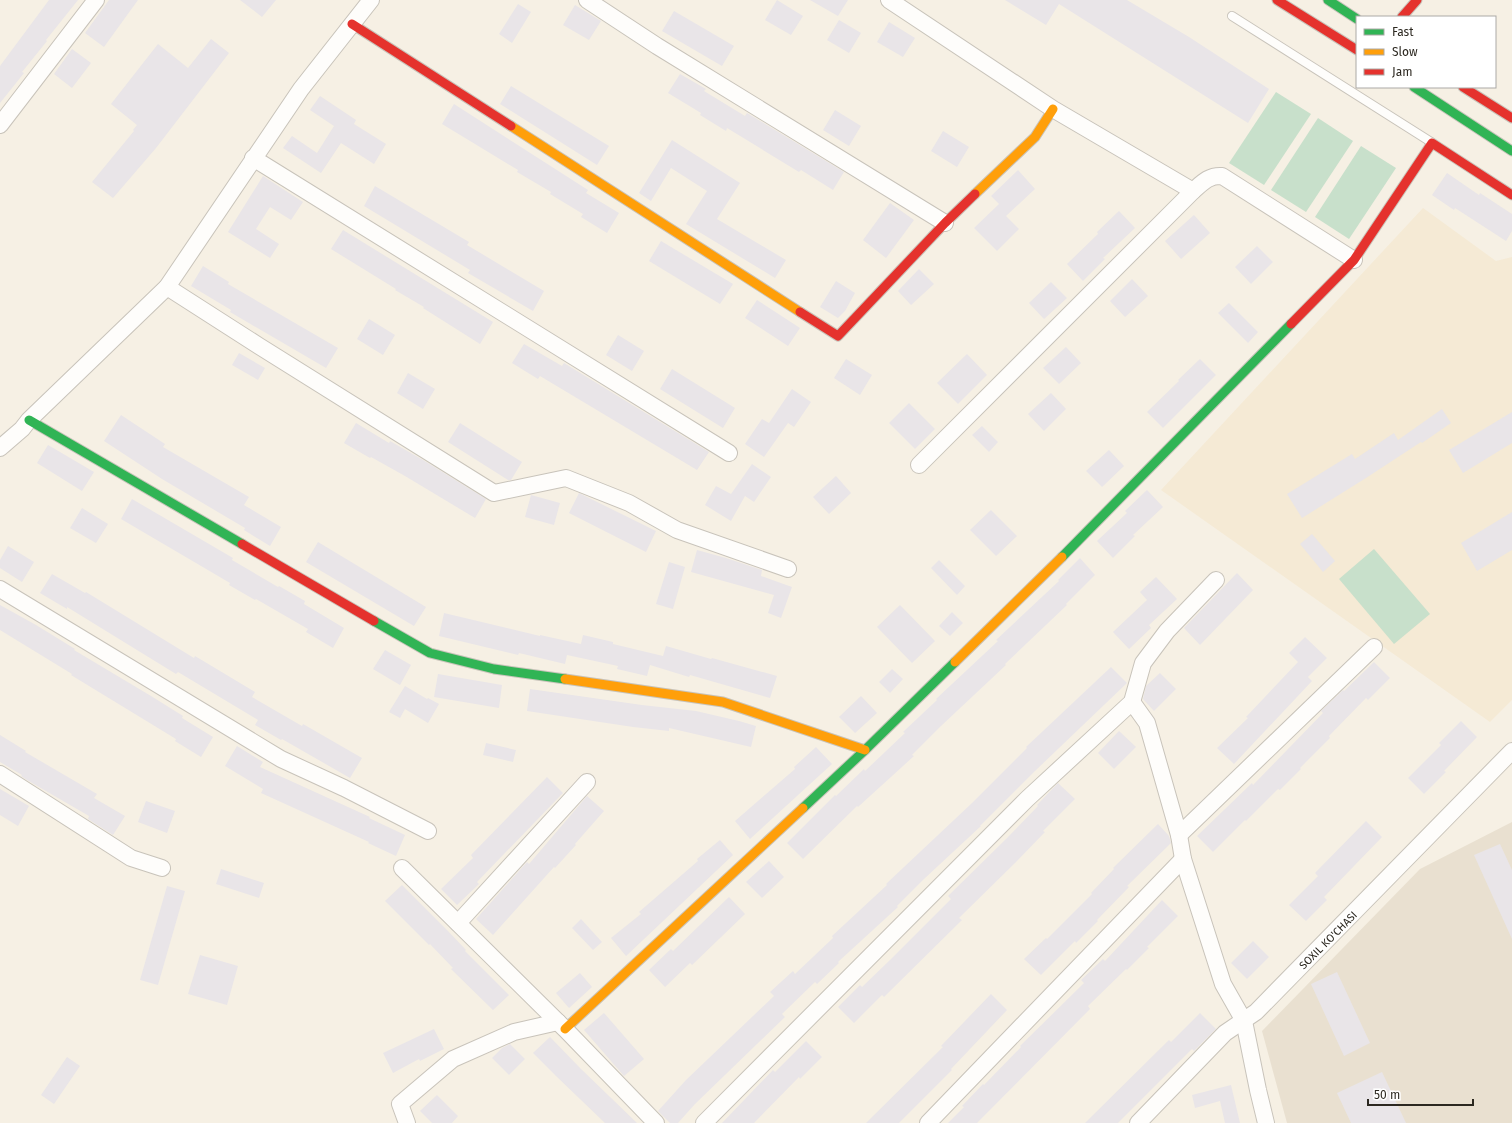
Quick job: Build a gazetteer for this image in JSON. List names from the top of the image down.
{
  "streets": {
    "street": ["SOXIL KO'CHASI"]
  },
  "legend": ["Fast", "Slow", "Jam"],
  "scale_bar": "50 m"
}
